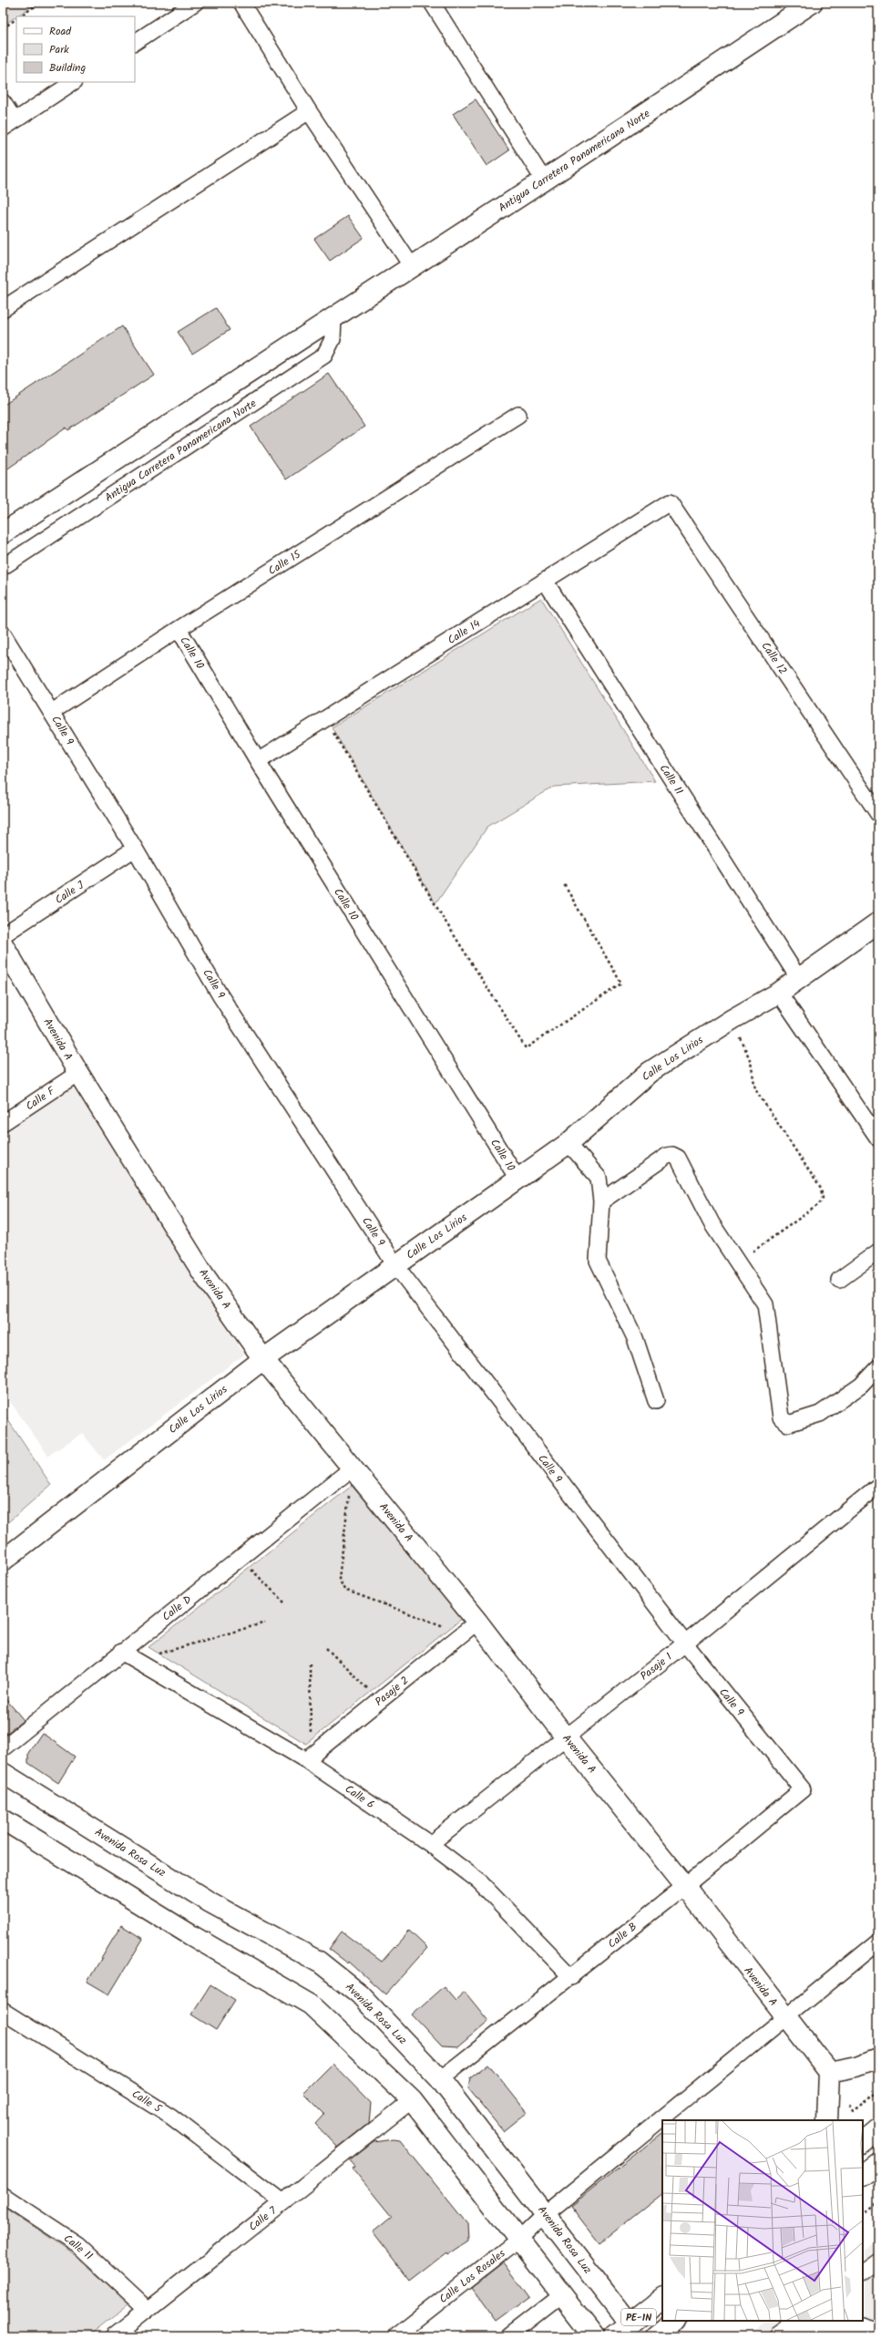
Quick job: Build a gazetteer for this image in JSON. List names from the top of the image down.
{
  "streets": {
    "main road": [
      "Antigua Carretera Panamericana Norte",
      "Avenida A",
      "Calle Los Lirios",
      "Avenida Rosa Luz",
      "PE-1N"
    ],
    "street": [
      "Calle 15",
      "Calle 14",
      "Calle 10",
      "Calle 12",
      "Calle 9",
      "Calle 11",
      "Calle J",
      "Calle F",
      "Calle D",
      "Pasaje 1",
      "Pasaje 2",
      "Calle 6",
      "Calle B",
      "Calle 5",
      "Calle 7",
      "Calle Los Rosales"
    ]
  },
  "crossings": [
    ["Calle 15", "Calle 10"],
    ["Calle 15", "Calle 9"],
    ["Calle 14", "Calle 10"],
    ["Calle 14", "Calle 12"],
    ["Calle 14", "Calle 11"],
    ["Calle 10", "Calle Los Lirios"],
    ["Calle 9", "Calle J"],
    ["Calle 9", "Calle Los Lirios"],
    ["Calle 9", "Pasaje 1"],
    ["Calle 9", "Calle B"],
    ["Calle 11", "Calle Los Lirios"],
    ["Calle 11", "Calle 7"],
    ["Avenida A", "Calle Los Lirios"],
    ["Avenida A", "Calle F"],
    ["Avenida A", "Calle D"],
    ["Avenida A", "Pasaje 1"],
    ["Avenida A", "Pasaje 2"],
    ["Avenida A", "Calle B"],
    ["Avenida A", "Calle Los Rosales"],
    ["Calle D", "Calle 6"],
    ["Pasaje 1", "Calle 6"],
    ["Pasaje 2", "Calle 6"],
    ["Calle 6", "Calle B"],
    ["Avenida Rosa Luz", "Calle B"],
    ["Avenida Rosa Luz", "Calle Los Rosales"],
    ["Avenida Rosa Luz", "PE-1N"],
    ["Calle 5", "Calle 7"]
  ],
  "legend": ["Road", "Park", "Building"]
}
